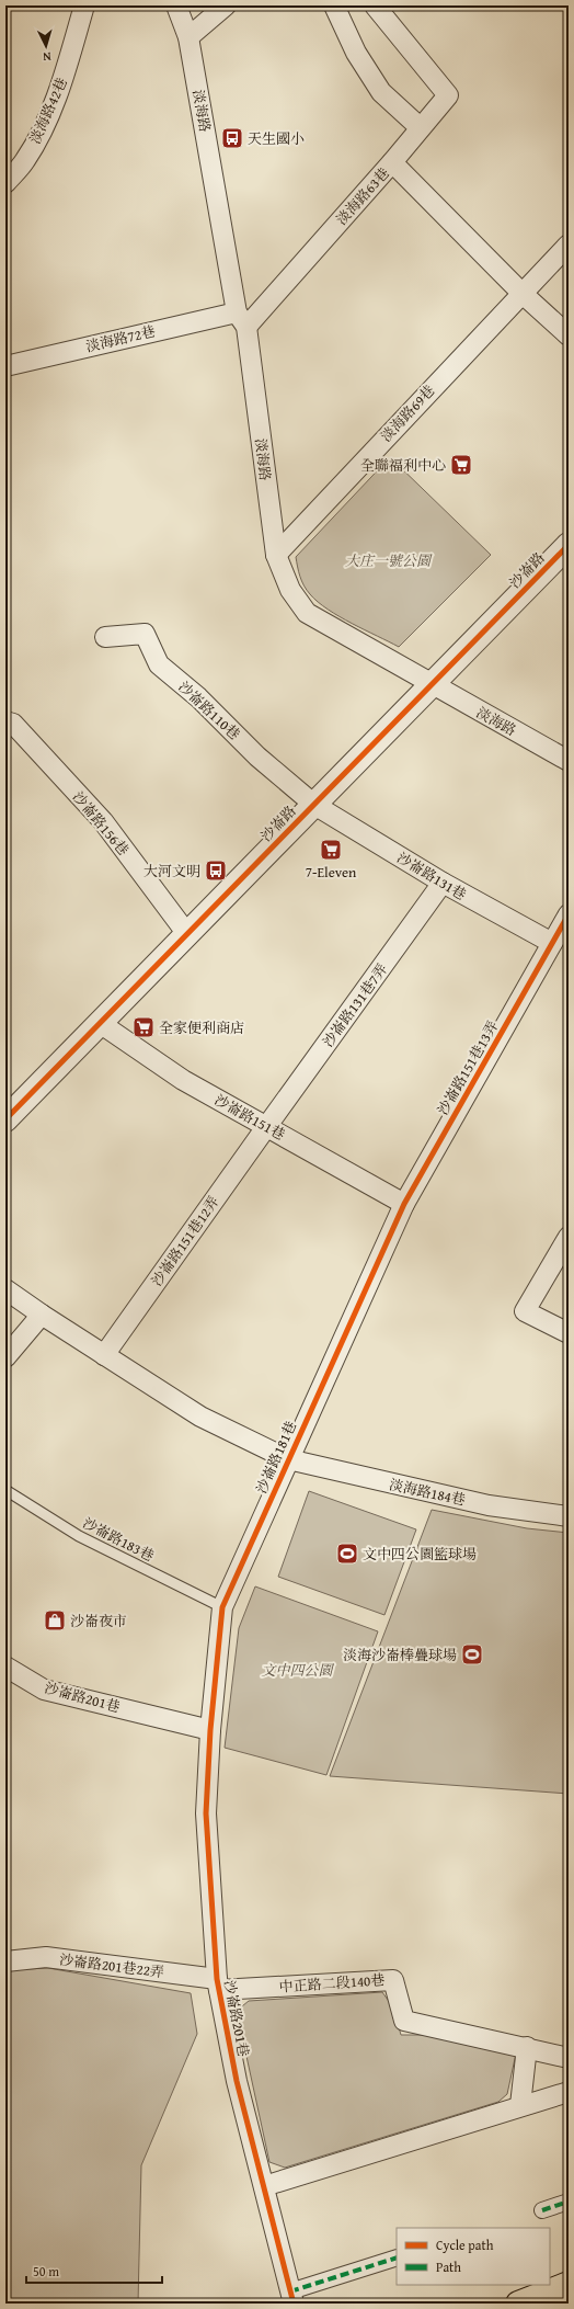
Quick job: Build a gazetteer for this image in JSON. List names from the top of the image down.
{
  "streets": {
    "street": [
      "淡海路42巷",
      "淡海路",
      "淡海路63巷",
      "淡海路72巷",
      "淡海路69巷",
      "沙崙路",
      "沙崙路110巷",
      "沙崙路156巷",
      "沙崙路131巷",
      "沙崙路131巷7弄",
      "沙崙路151巷13弄",
      "沙崙路151巷",
      "沙崙路151巷12弄",
      "沙崙路181巷",
      "淡海路184巷",
      "沙崙路201巷",
      "沙崙路201巷22弄",
      "中正路二段140巷"
    ],
    "lane": ["沙崙路183巷"]
  },
  "crossings": [
    ["淡海路", "淡海路63巷"],
    ["淡海路", "淡海路72巷"],
    ["淡海路", "淡海路69巷"],
    ["淡海路", "沙崙路"],
    ["淡海路63巷", "淡海路72巷"],
    ["淡海路63巷", "淡海路69巷"],
    ["沙崙路", "沙崙路110巷"],
    ["沙崙路", "沙崙路156巷"],
    ["沙崙路", "沙崙路131巷"],
    ["沙崙路", "沙崙路151巷"],
    ["沙崙路110巷", "沙崙路131巷"],
    ["沙崙路131巷", "沙崙路131巷7弄"],
    ["沙崙路131巷", "沙崙路151巷13弄"],
    ["沙崙路131巷7弄", "沙崙路151巷"],
    ["沙崙路131巷7弄", "沙崙路151巷12弄"],
    ["沙崙路151巷13弄", "沙崙路151巷"],
    ["沙崙路151巷13弄", "沙崙路181巷"],
    ["沙崙路151巷", "沙崙路151巷12弄"],
    ["沙崙路151巷", "沙崙路181巷"],
    ["沙崙路151巷12弄", "沙崙路181巷"],
    ["沙崙路181巷", "淡海路184巷"],
    ["沙崙路181巷", "沙崙路183巷"],
    ["沙崙路181巷", "沙崙路201巷"],
    ["沙崙路201巷", "沙崙路201巷22弄"],
    ["沙崙路201巷", "中正路二段140巷"],
    ["沙崙路201巷22弄", "中正路二段140巷"]
  ],
  "parks": ["大庄一號公園", "文中四公園"],
  "places": {
    "bus stop": ["天生國小", "大河文明"],
    "supermarket": ["全聯福利中心", "7-Eleven", "全家便利商店"],
    "sports": ["文中四公園籃球場", "淡海沙崙棒疊球場"],
    "shop": ["沙崙夜市"]
  },
  "legend": ["Cycle path", "Path"],
  "scale_bar": "50 m",
  "north": "bottom"
}
